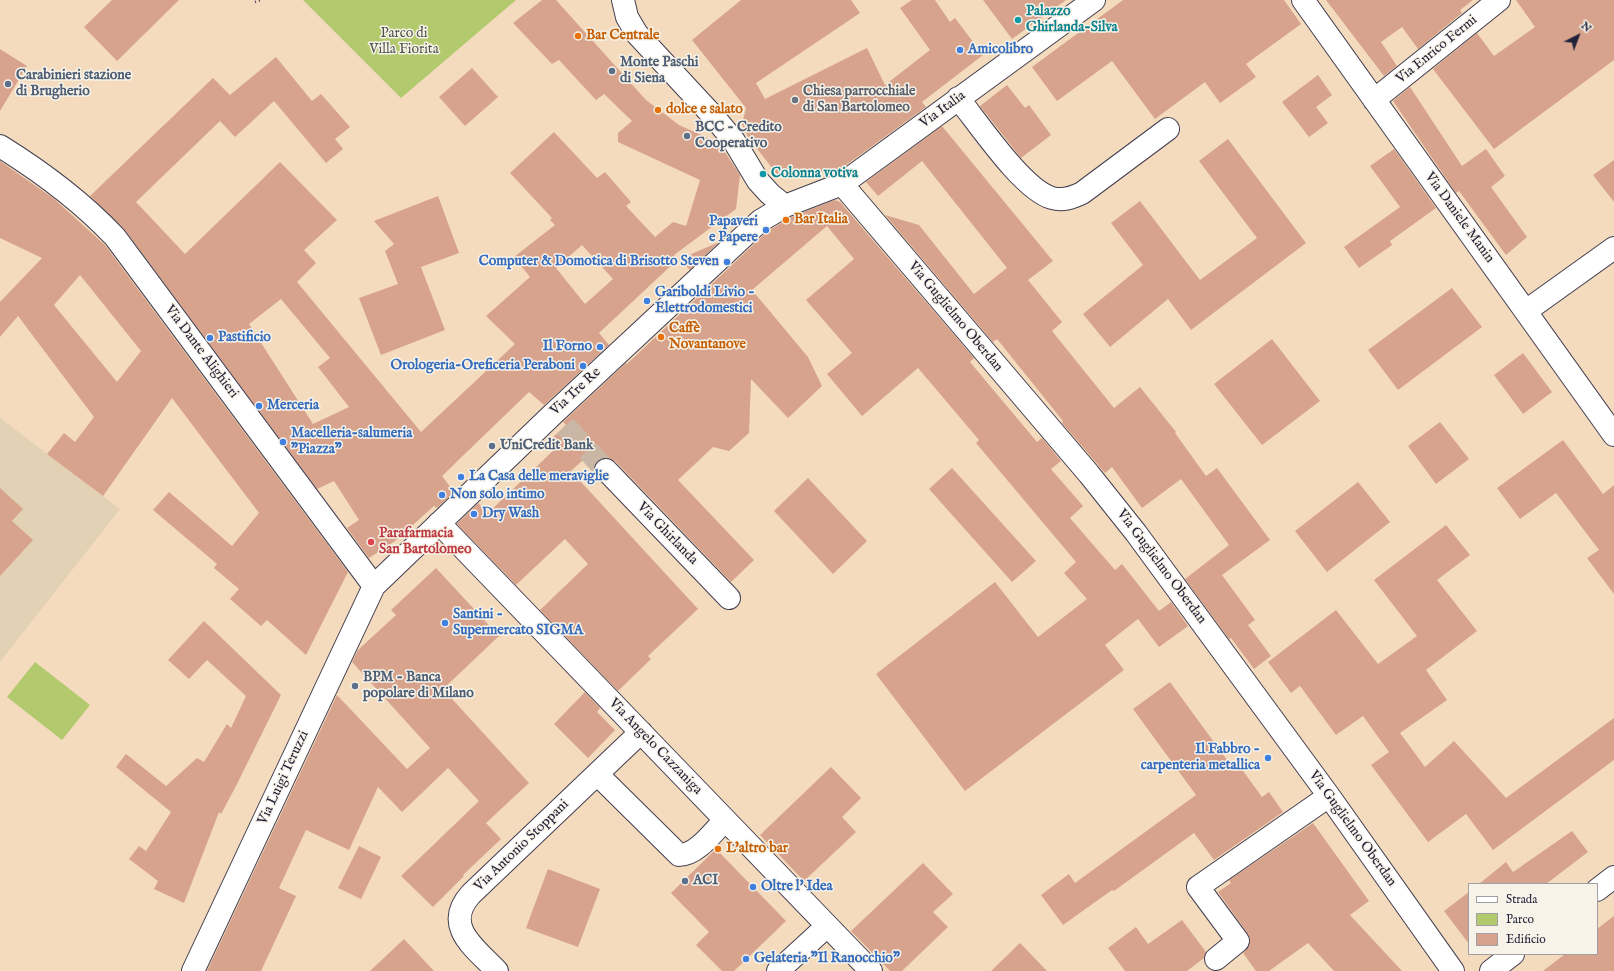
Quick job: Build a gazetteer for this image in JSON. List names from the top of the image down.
{
  "streets": {
    "street": [
      "Via Enrico Fermi",
      "Via Italia",
      "Via Daniele Manin",
      "Via Guglielmo Oberdan",
      "Via Dante Alighieri",
      "Via Tre Re",
      "Via Ghirlanda",
      "Via Angelo Cazzaniga",
      "Via Luigi Teruzzi",
      "Via Antonio Stoppani"
    ]
  },
  "crossings": [
    ["Via Enrico Fermi", "Via Daniele Manin"],
    ["Via Italia", "Via Guglielmo Oberdan"],
    ["Via Italia", "Via Tre Re"],
    ["Via Dante Alighieri", "Via Tre Re"],
    ["Via Dante Alighieri", "Via Luigi Teruzzi"],
    ["Via Tre Re", "Via Angelo Cazzaniga"],
    ["Via Tre Re", "Via Luigi Teruzzi"],
    ["Via Angelo Cazzaniga", "Via Antonio Stoppani"]
  ],
  "parks": ["Parco di Villa Fiorita"],
  "places": [
    "Palazzo Ghirlanda-Silva",
    "Bar Centrale",
    "Amicolibro",
    "Monte Paschi di Siena",
    "Carabinieri stazione di Brugherio",
    "Chiesa parrocchiale di San Bartolomeo",
    "dolce e salato",
    "BCC - Credito Cooperativo",
    "Colonna votiva",
    "Bar Italia",
    "Papaveri e Papere",
    "Computer & Domotica di Brisotto Steven",
    "Gariboldi Livio - Elettrodomestici",
    "Caffè Novantanove",
    "Pastificio",
    "Il Forno",
    "Orologeria-Oreficeria Peraboni",
    "Merceria",
    "Macelleria-salumeria \"Piazza\"",
    "UniCredit Bank",
    "La Casa delle meraviglie",
    "Non solo intimo",
    "Dry Wash",
    "Parafarmacia San Bartolomeo",
    "Santini - Supermercato SIGMA",
    "BPM - Banca popolare di Milano",
    "Il Fabbro - carpenteria metallica",
    "L'altro bar",
    "ACI",
    "Oltre l' Idea",
    "Gelateria \"Il Ranocchio\""
  ],
  "legend": ["Strada", "Parco", "Edificio"],
  "north": "top right"
}
